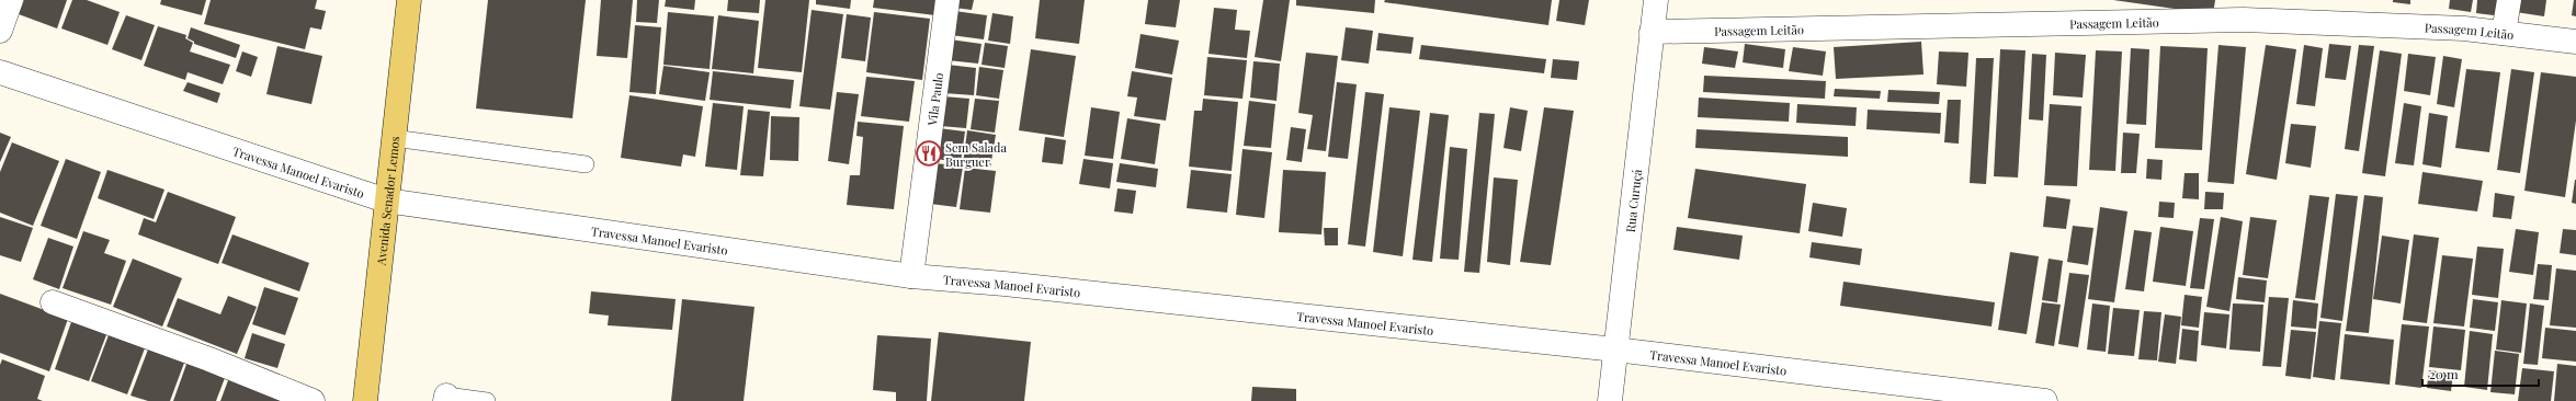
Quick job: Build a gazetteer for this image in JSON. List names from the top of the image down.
{
  "streets": {
    "main road": ["Avenida Senador Lemos"],
    "street": [
      "Passagem Leitão",
      "Vila Paulo",
      "Travessa Manoel Evaristo",
      "Rua Curuçá"
    ]
  },
  "crossings": [
    ["Passagem Leitão", "Rua Curuçá"],
    ["Vila Paulo", "Travessa Manoel Evaristo"],
    ["Travessa Manoel Evaristo", "Avenida Senador Lemos"],
    ["Travessa Manoel Evaristo", "Rua Curuçá"]
  ],
  "places": {
    "restaurant": ["Sem Salada Burguer"]
  },
  "scale_bar": "20 m"
}
